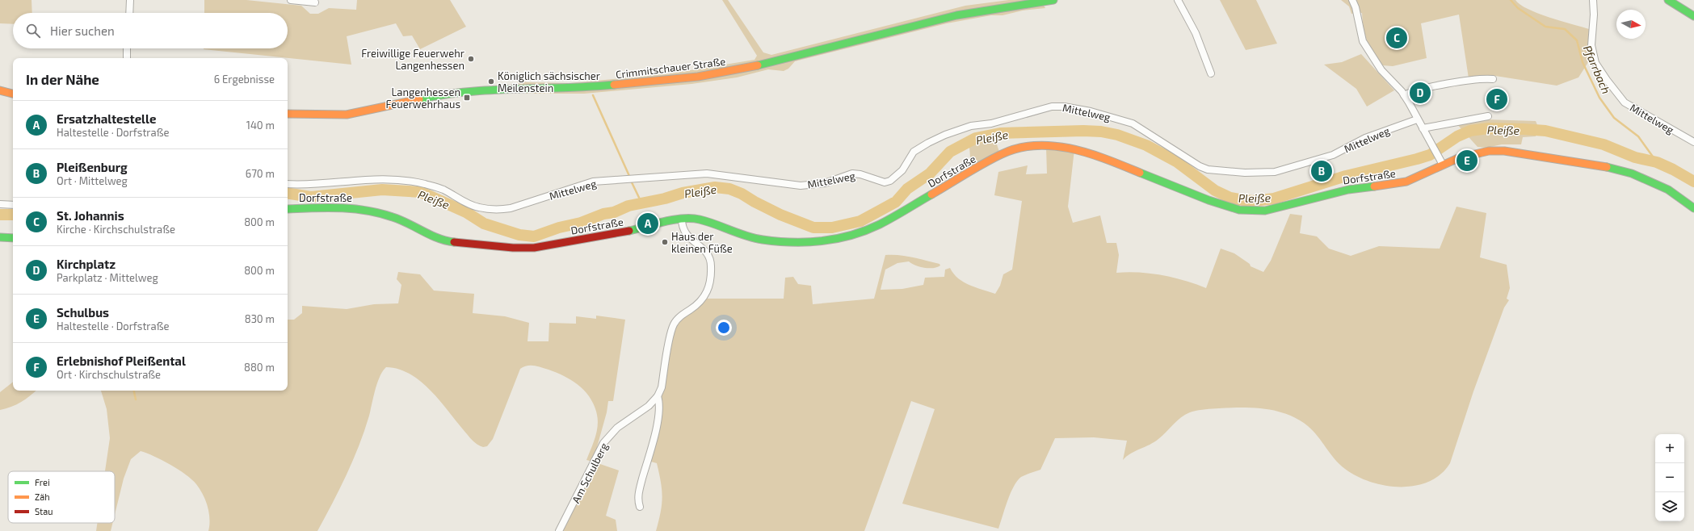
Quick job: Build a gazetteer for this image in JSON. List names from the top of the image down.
{
  "streets": {
    "street": [
      "Crimmitschauer Straße",
      "Mittelweg",
      "Dorfstraße",
      "Am Schulberg"
    ]
  },
  "crossings": [
    ["Dorfstraße", "Am Schulberg"]
  ],
  "water": ["Pfarrbach", "Pleiße"],
  "places": {
    "other": ["Freiwillige Feuerwehr Langenhessen", "Königlich sächsischer Meilenstein", "Haus der kleinen Füße"],
    "transit": ["Langenhessen Feuerwehrhaus"]
  },
  "legend": ["Frei", "Zäh", "Stau"],
  "north": "right",
  "page": {
    "search": "Hier suchen",
    "pins": [
      "C",
      "D",
      "F",
      "E",
      "B",
      "A"
    ],
    "heading": ["In der Nähe", "6 Ergebnisse"],
    "list": [
      {
        "mark": "A",
        "name": "Ersatzhaltestelle",
        "note": "Haltestelle · Dorfstraße",
        "value": "140 m"
      },
      {
        "mark": "B",
        "name": "Pleißenburg",
        "note": "Ort · Mittelweg",
        "value": "670 m"
      },
      {
        "mark": "C",
        "name": "St. Johannis",
        "note": "Kirche · Kirchschulstraße",
        "value": "800 m"
      },
      {
        "mark": "D",
        "name": "Kirchplatz",
        "note": "Parkplatz · Mittelweg",
        "value": "800 m"
      },
      {
        "mark": "E",
        "name": "Schulbus",
        "note": "Haltestelle · Dorfstraße",
        "value": "830 m"
      },
      {
        "mark": "F",
        "name": "Erlebnishof Pleißental",
        "note": "Ort · Kirchschulstraße",
        "value": "880 m"
      }
    ],
    "map_buttons": ["+", "−"]
  }
}
